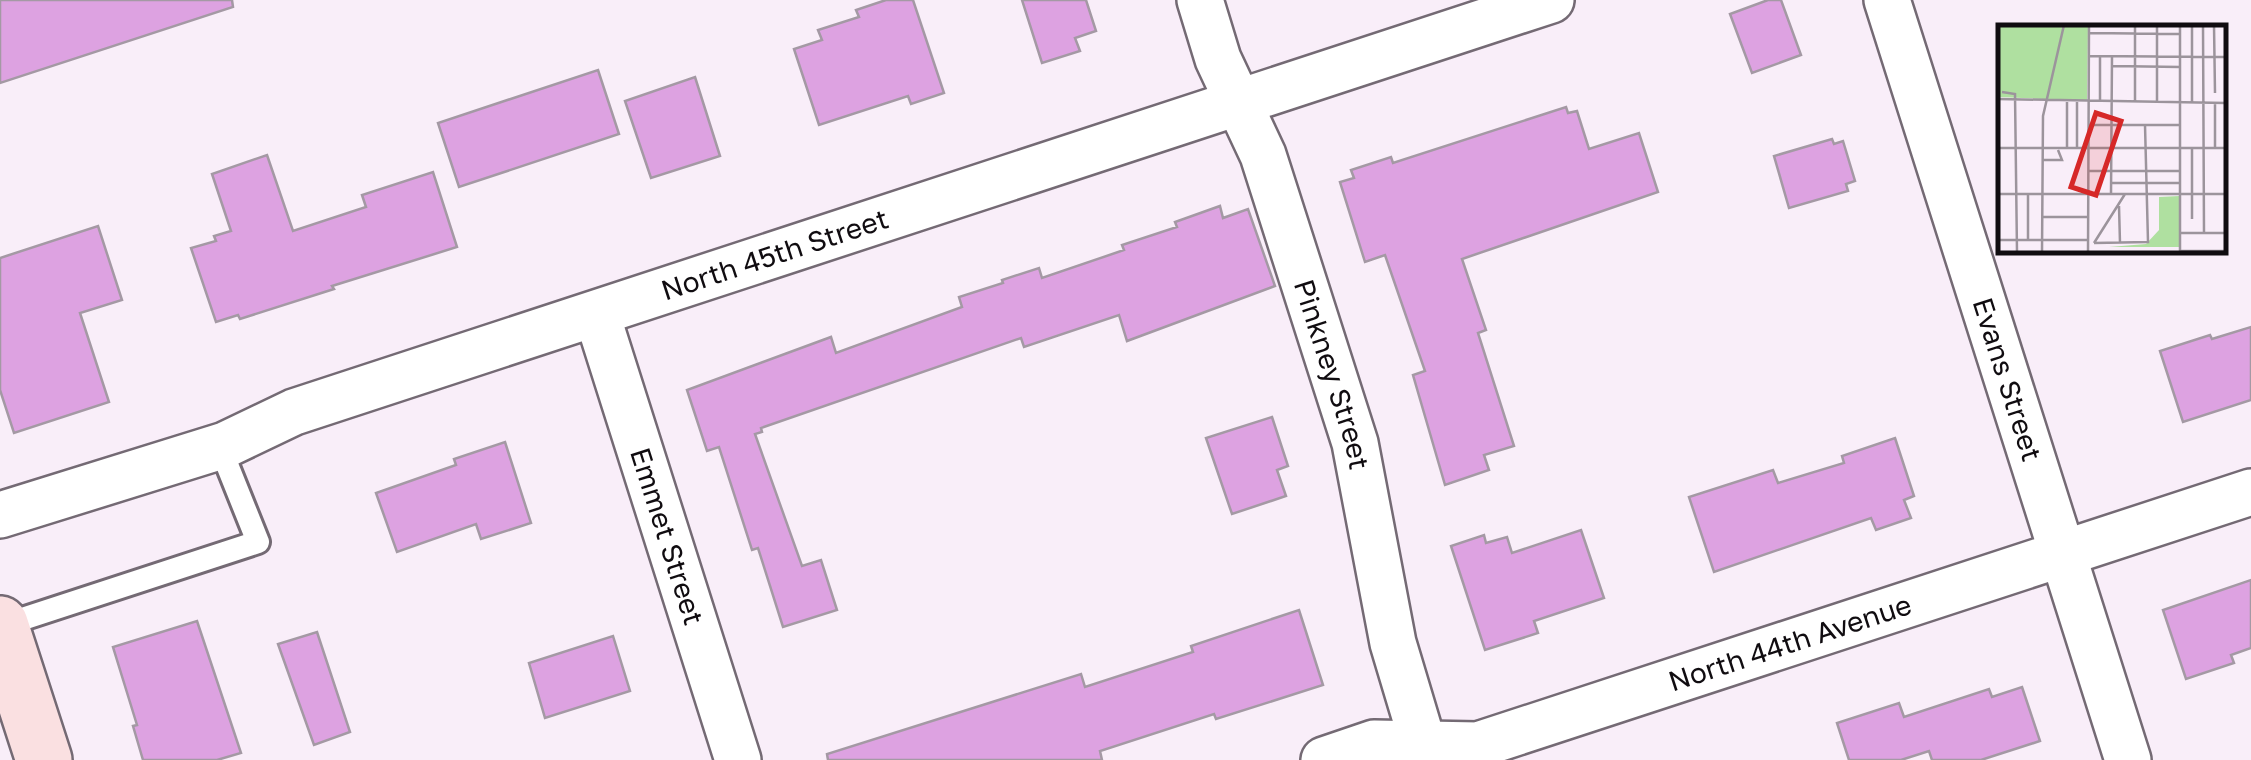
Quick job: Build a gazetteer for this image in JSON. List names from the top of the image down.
{
  "streets": {
    "street": [
      "North 45th Street",
      "Pinkney Street",
      "Evans Street",
      "Emmet Street",
      "North 44th Avenue"
    ]
  },
  "crossings": [
    ["North 45th Street", "Pinkney Street"],
    ["North 45th Street", "Emmet Street"],
    ["Pinkney Street", "North 44th Avenue"],
    ["Evans Street", "North 44th Avenue"]
  ]
}
